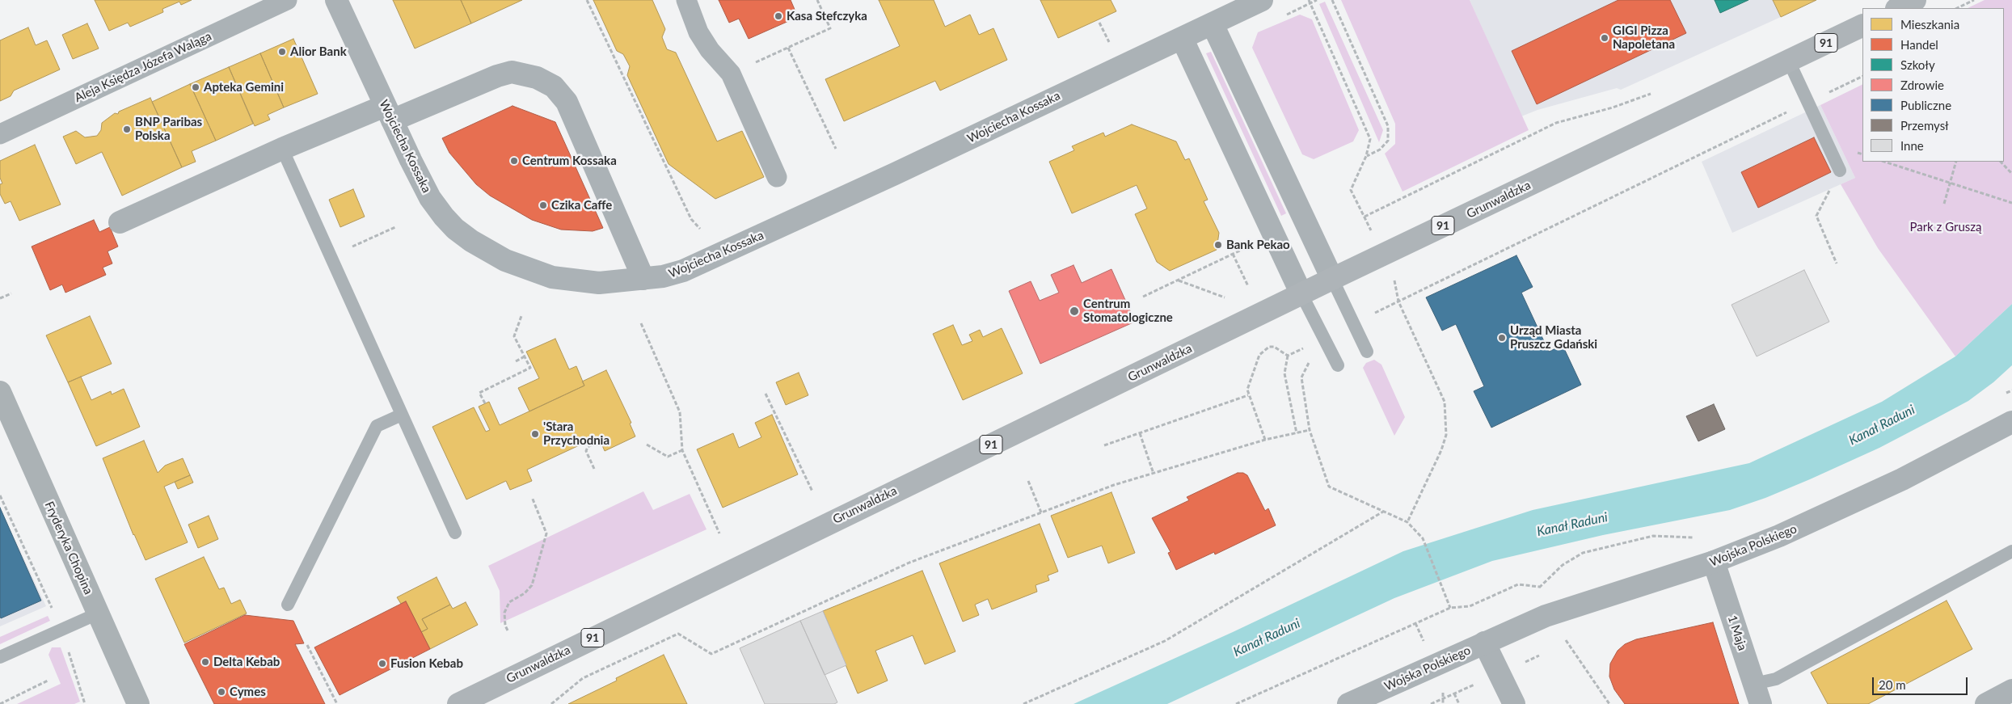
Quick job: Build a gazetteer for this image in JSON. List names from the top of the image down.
{
  "streets": {
    "main road": ["91", "Grunwaldzka", "Fryderyka Chopina"],
    "street": [
      "Aleja Księdza Józefa Waląga",
      "Wojciecha Kossaka",
      "Wojska Polskiego",
      "1 Maja"
    ]
  },
  "crossings": [
    ["Wojska Polskiego", "1 Maja"]
  ],
  "water": ["Kanał Raduni"],
  "parks": ["Park z Gruszą"],
  "places": [
    "Kasa Stefczyka",
    "GIGI Pizza Napoletana",
    "Alior Bank",
    "Apteka Gemini",
    "BNP Paribas Polska",
    "Centrum Kossaka",
    "Czika Caffe",
    "Bank Pekao",
    "Centrum Stomatologiczne",
    "Urząd Miasta Pruszcz Gdański",
    "'Stara Przychodnia",
    "Delta Kebab",
    "Fusion Kebab",
    "Cymes"
  ],
  "legend": [
    "Mieszkania",
    "Handel",
    "Szkoły",
    "Zdrowie",
    "Publiczne",
    "Przemysł",
    "Inne"
  ],
  "scale_bar": "20 m"
}
